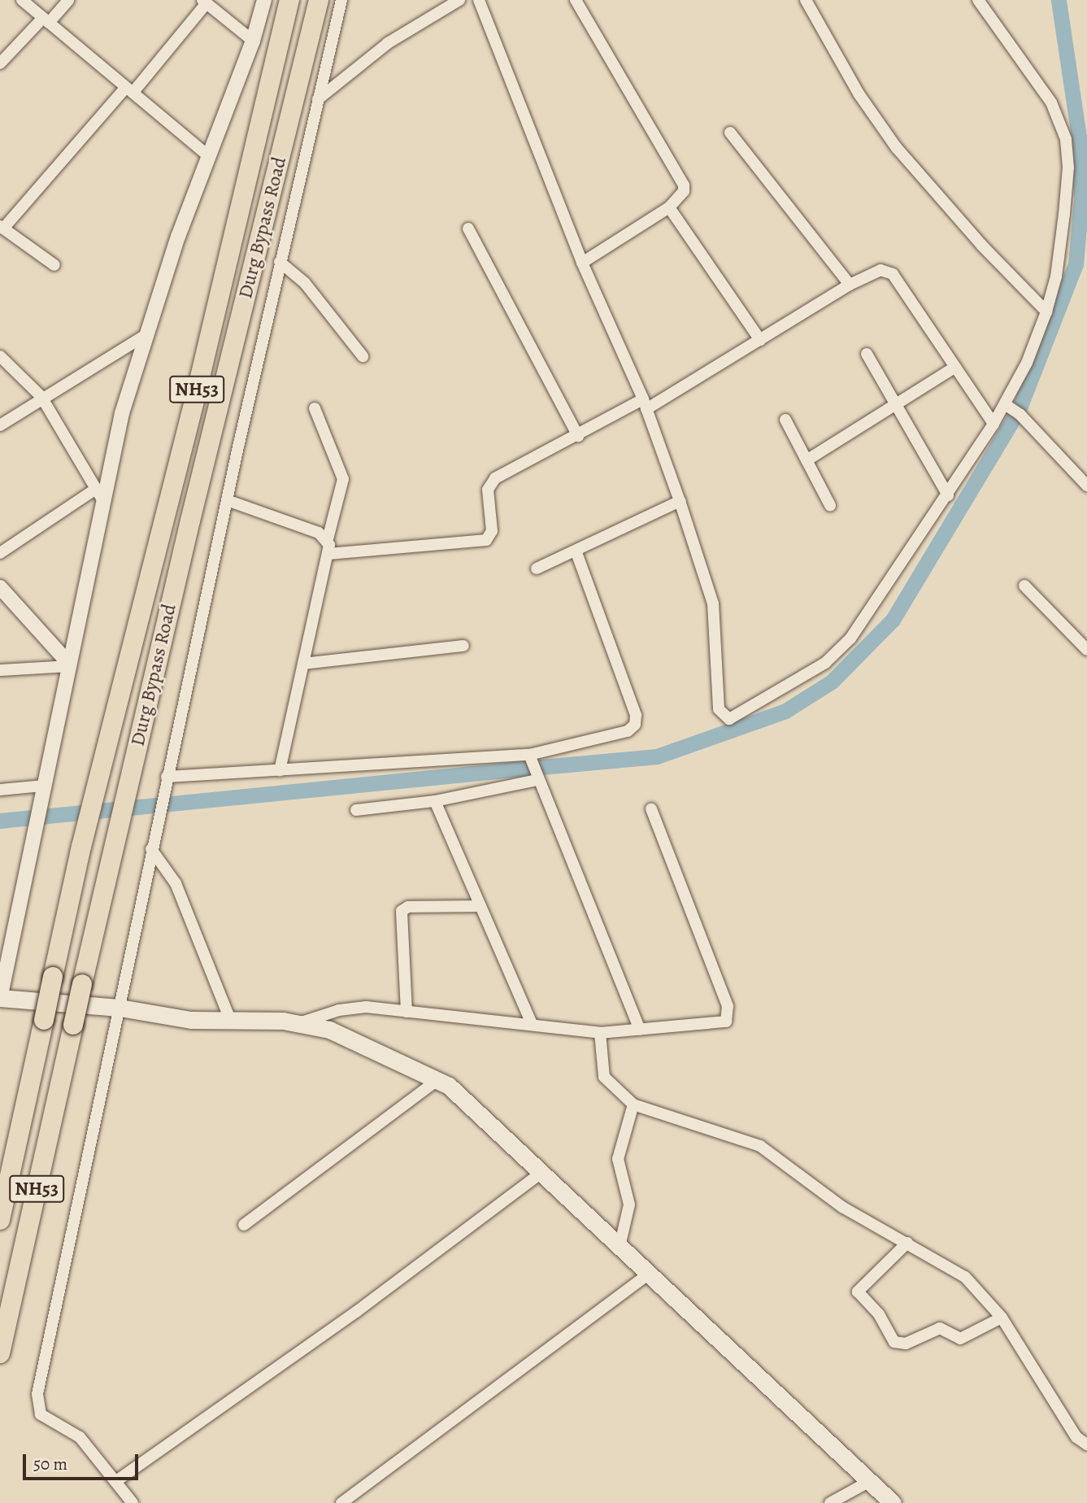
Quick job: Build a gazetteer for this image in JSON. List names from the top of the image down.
{
  "streets": {
    "highway": ["Durg Bypass Road", "NH53"]
  },
  "scale_bar": "50 m"
}
